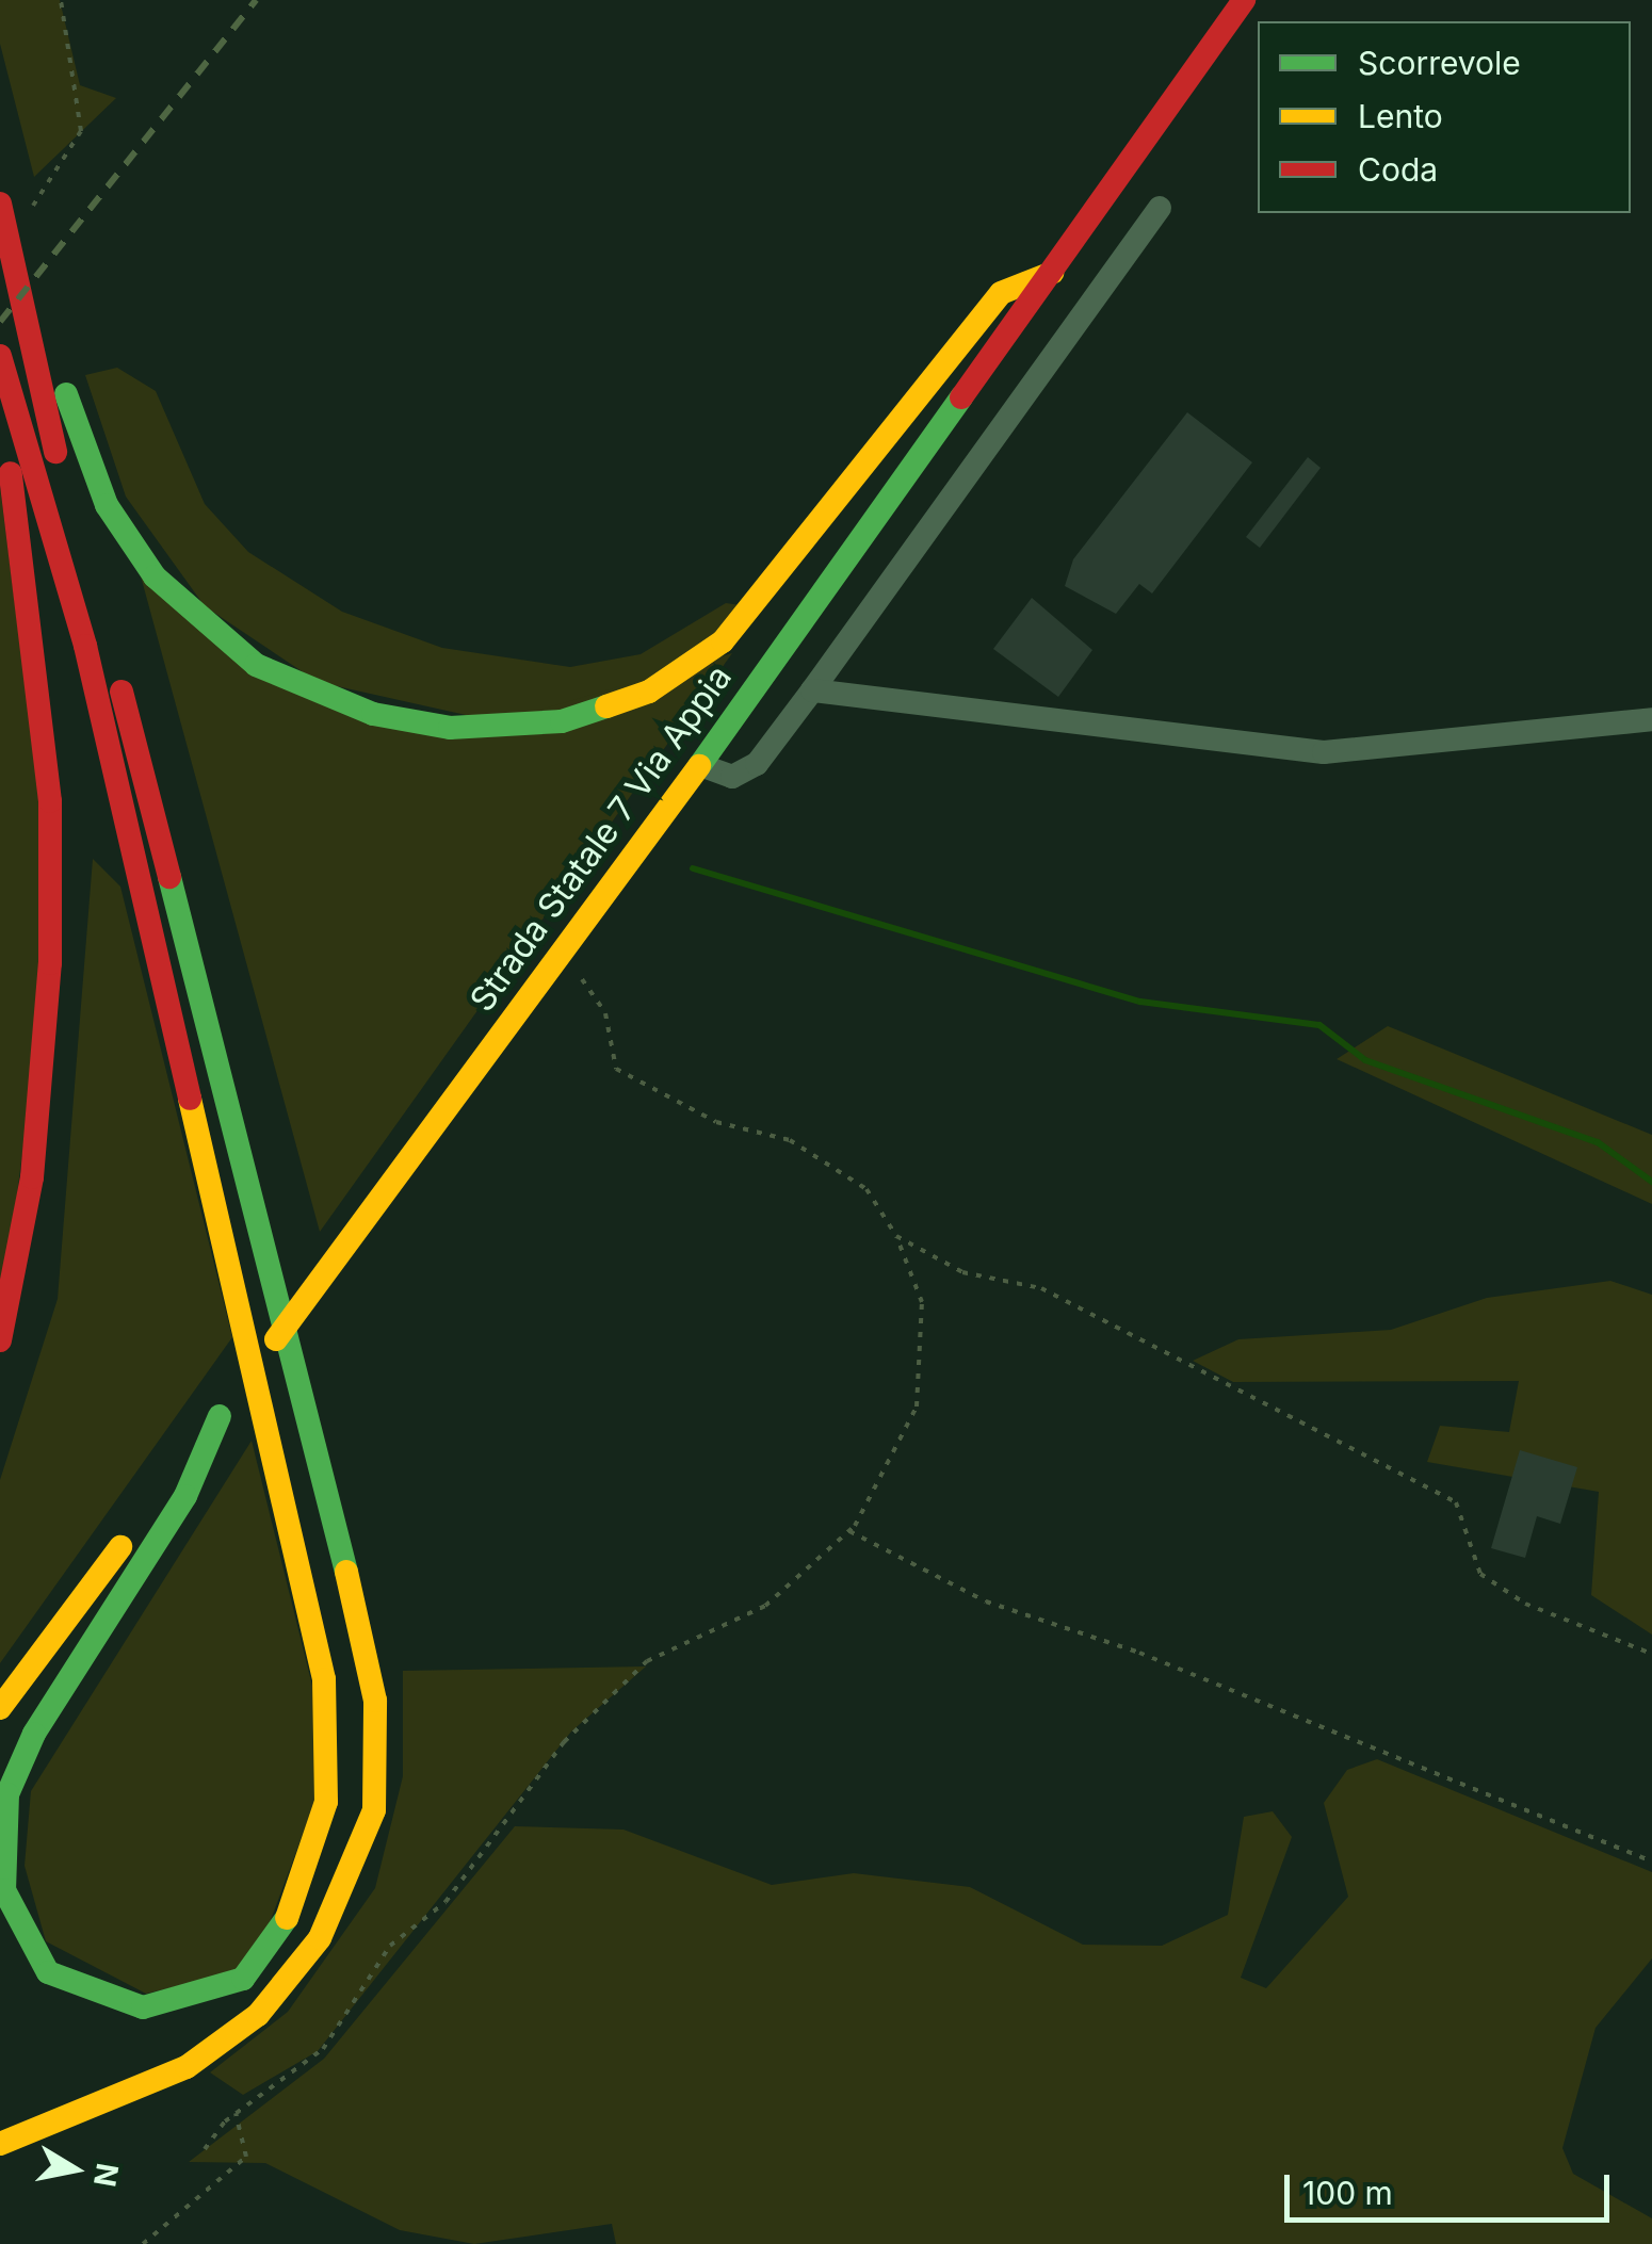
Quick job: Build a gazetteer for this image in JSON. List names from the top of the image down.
{
  "streets": {
    "highway": ["Strada Statale 7 Via Appia"]
  },
  "legend": ["Scorrevole", "Lento", "Coda"],
  "scale_bar": "100 m",
  "north": "right"
}
